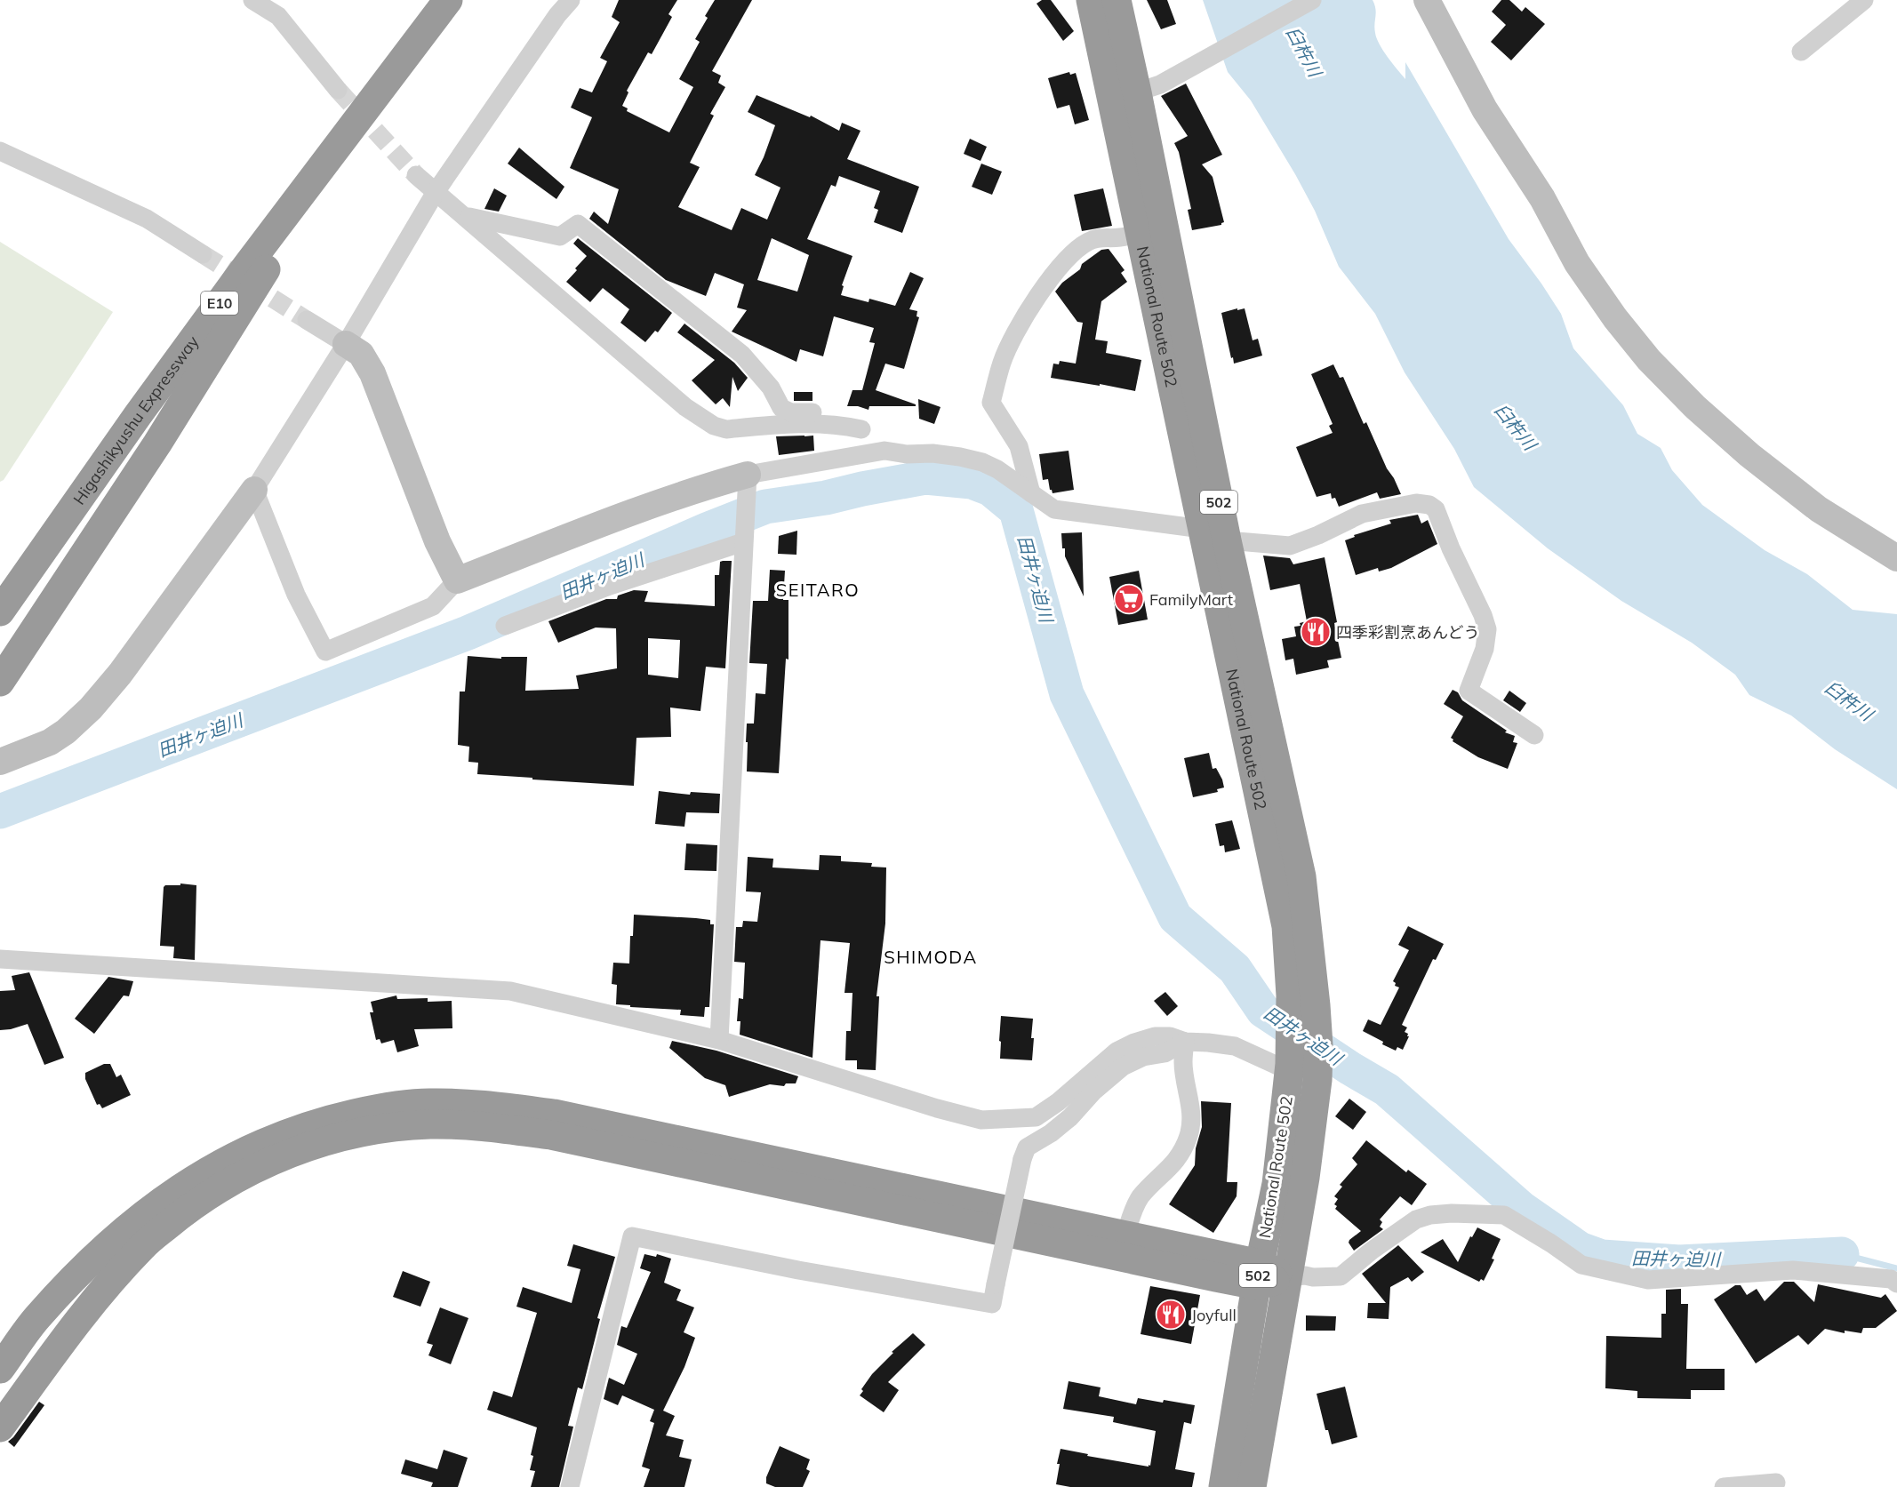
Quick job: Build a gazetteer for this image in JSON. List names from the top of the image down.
{
  "streets": {
    "highway": [
      "E10",
      "National Route 502",
      "Higashikyushu Expressway",
      "502"
    ]
  },
  "districts": ["SEITARO", "SHIMODA"],
  "water": ["臼杵川", "田井ヶ迫川"],
  "places": {
    "supermarket": ["FamilyMart"],
    "restaurant": ["四季彩割烹あんどう", "Joyfull"]
  }
}
